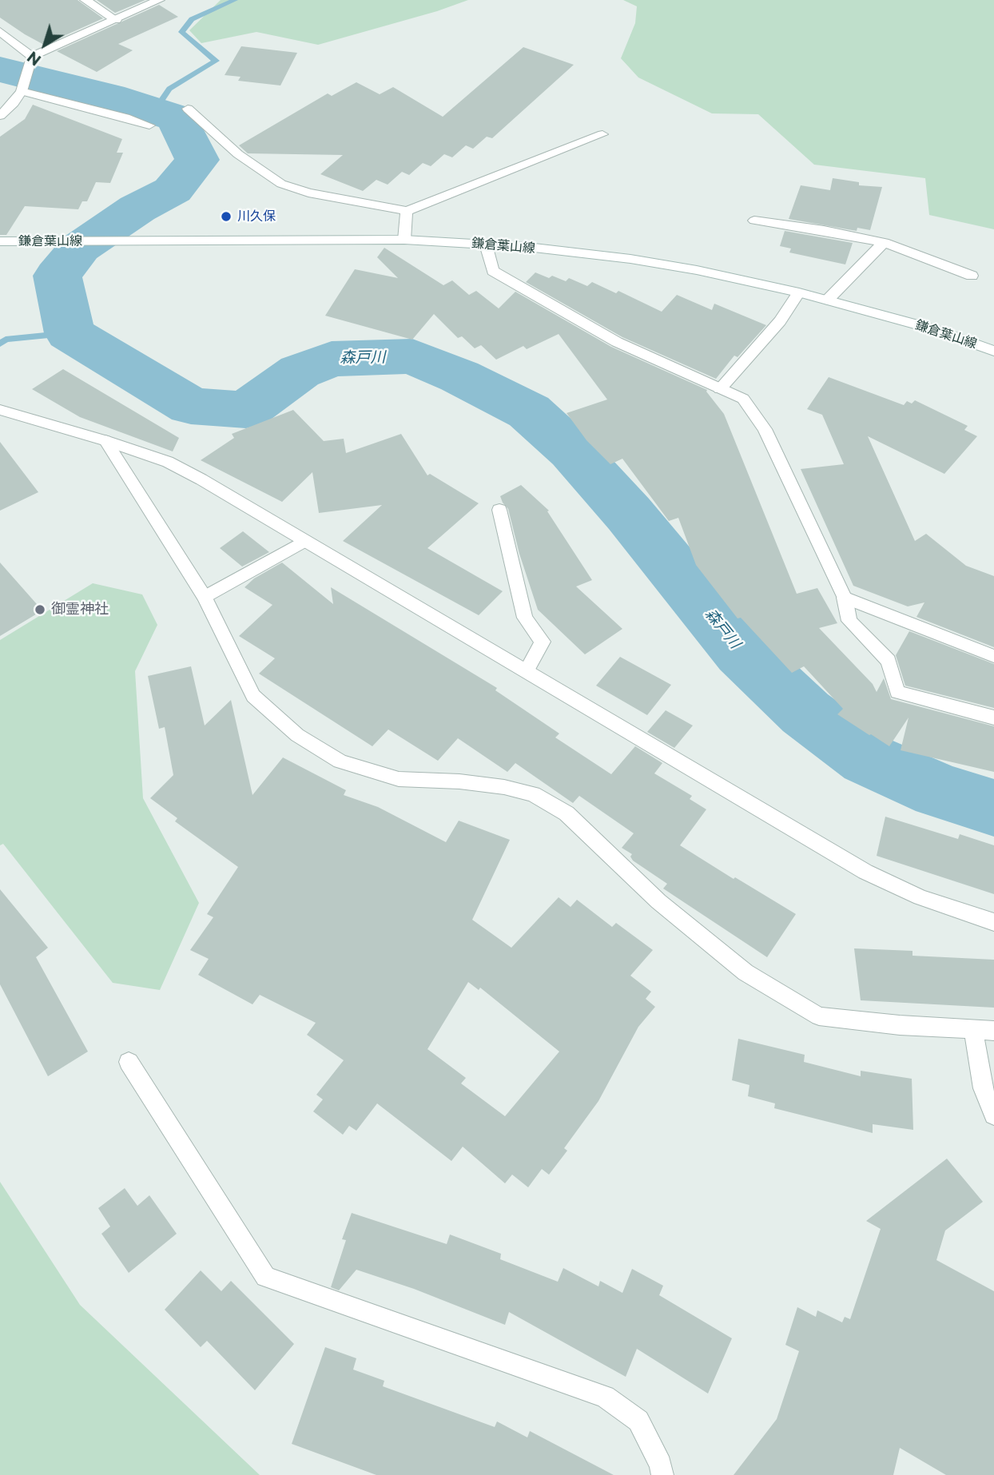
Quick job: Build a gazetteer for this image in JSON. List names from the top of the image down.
{
  "streets": {
    "street": ["鎌倉葉山線"]
  },
  "water": ["森戸川"],
  "places": ["川久保", "御霊神社"],
  "north": "bottom left"
}
